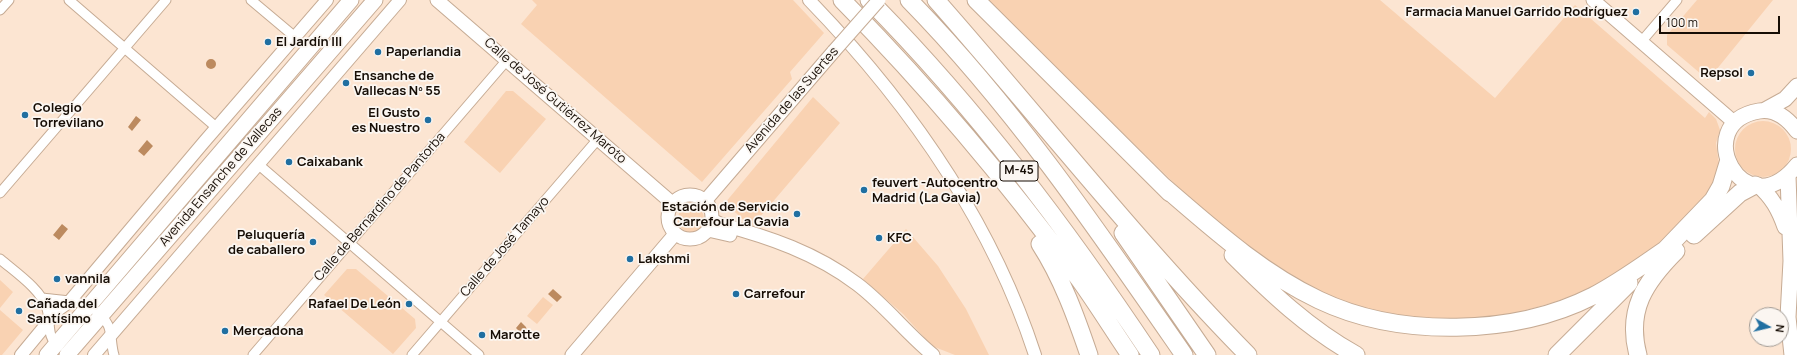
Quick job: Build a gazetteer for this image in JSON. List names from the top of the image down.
{
  "streets": {
    "highway": ["M-45"],
    "main road": ["Avenida de las Suertes", "Calle de José Gutiérrez Maroto", "Avenida Ensanche de Vallecas"],
    "street": ["Calle de Bernardino de Pantorba", "Calle de José Tamayo"]
  },
  "crossings": [
    ["Avenida de las Suertes", "Calle de José Gutiérrez Maroto"],
    ["Calle de José Gutiérrez Maroto", "Calle de Bernardino de Pantorba"],
    ["Calle de José Gutiérrez Maroto", "Calle de José Tamayo"]
  ],
  "places": [
    "Farmacia Manuel Garrido Rodríguez",
    "El Jardín III",
    "Paperlandia",
    "Repsol",
    "Ensanche de Vallecas Nº 55",
    "Colegio Torrevilano",
    "El Gusto es Nuestro",
    "Caixabank",
    "feuvert -Autocentro Madrid (La Gavia)",
    "Estación de Servicio Carrefour La Gavia",
    "KFC",
    "Peluquería de caballero",
    "Lakshmi",
    "vannila",
    "Carrefour",
    "Rafael De León",
    "Cañada del Santísimo",
    "Mercadona",
    "Marotte"
  ],
  "scale_bar": "100 m",
  "north": "right"
}
